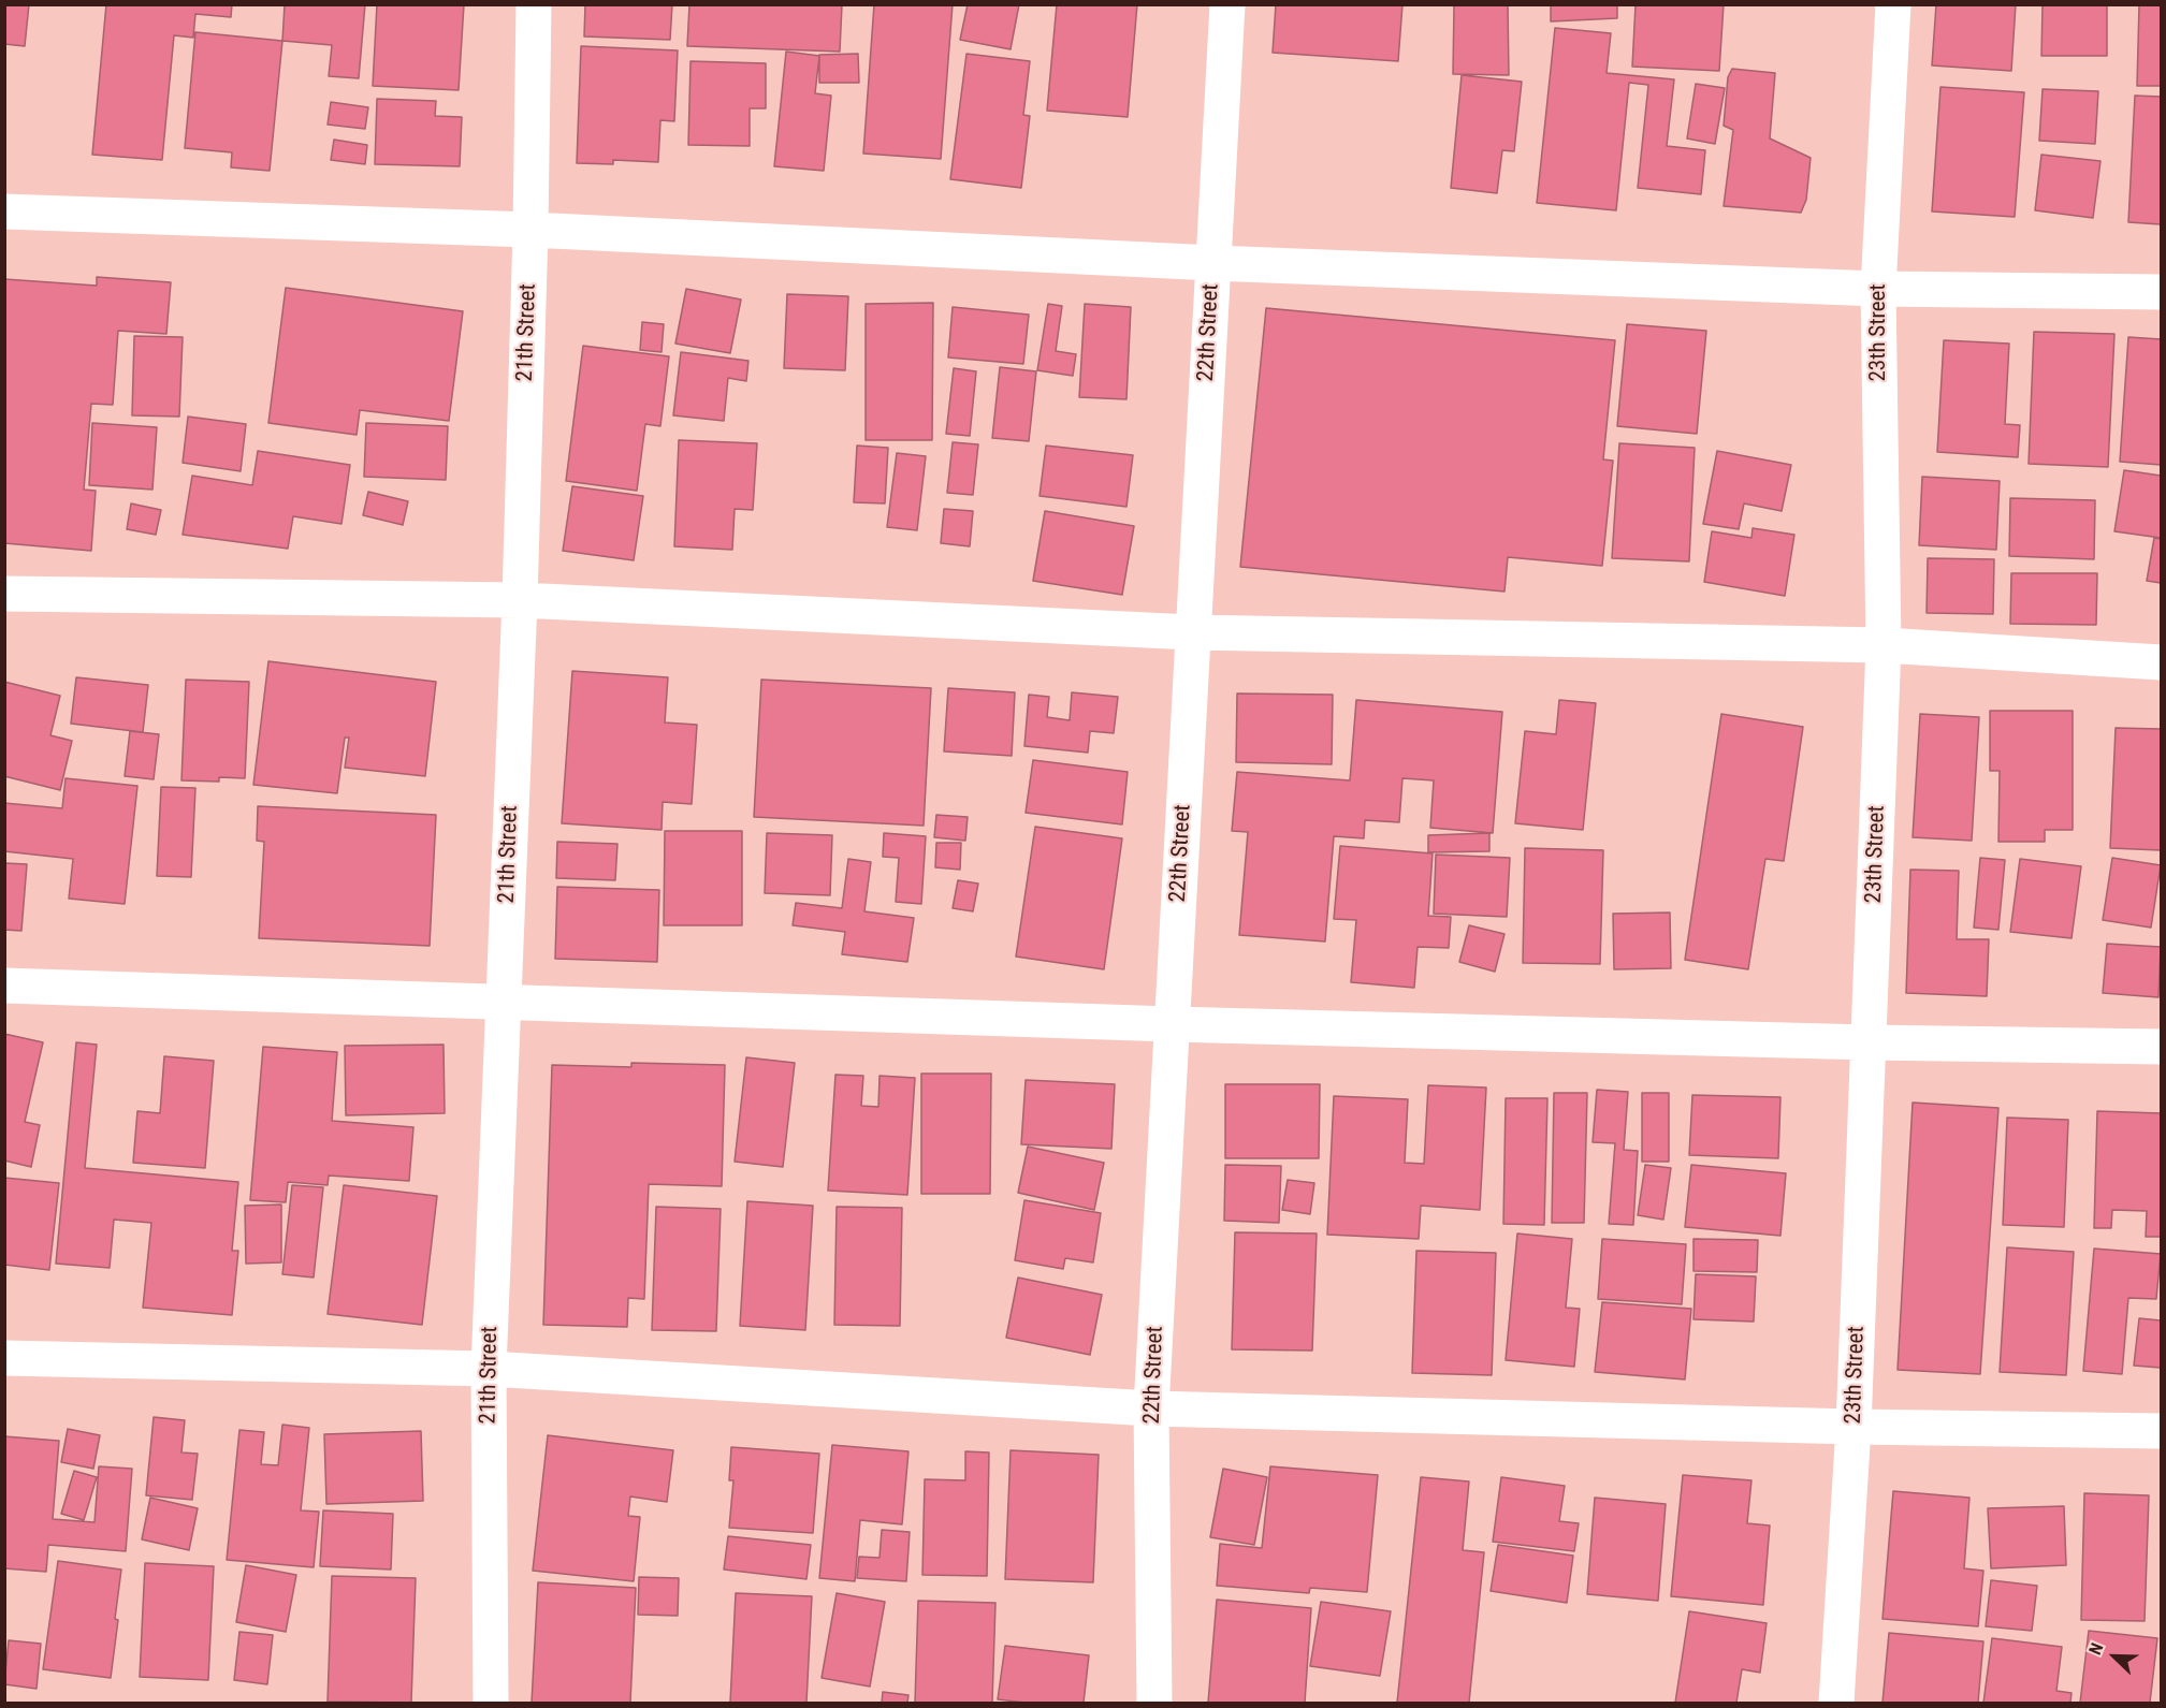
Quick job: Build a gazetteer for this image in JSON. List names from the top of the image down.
{
  "streets": {
    "street": ["21th Street", "22th Street", "23th Street"]
  },
  "north": "top left"
}
